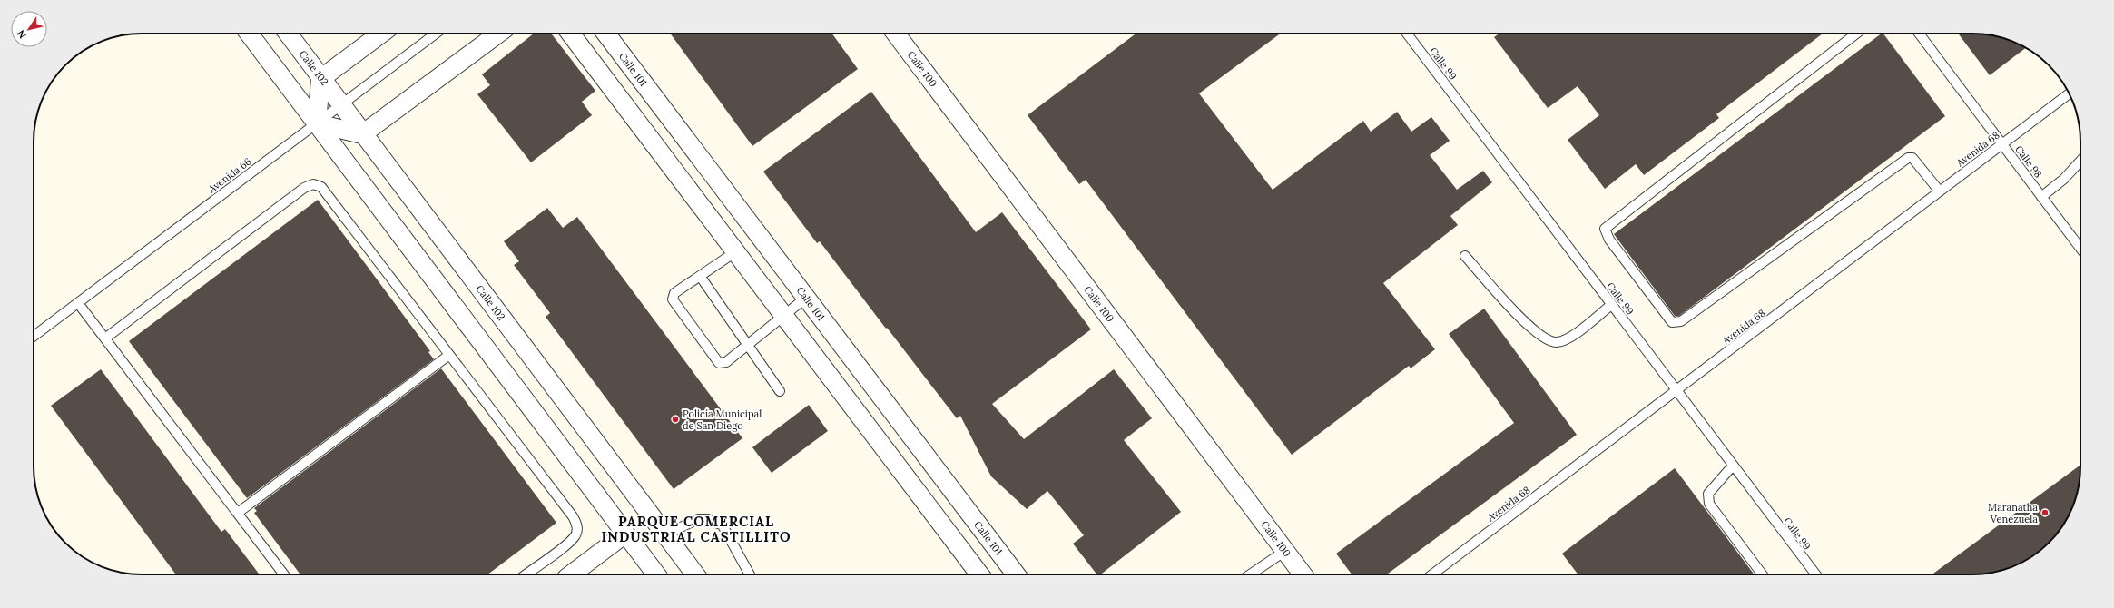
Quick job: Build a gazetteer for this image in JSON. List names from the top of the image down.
{
  "streets": {
    "street": ["Calle 102", "Calle 101", "Calle 100"],
    "lane": [
      "Calle 99",
      "Avenida 68",
      "Calle 98",
      "Avenida 66"
    ]
  },
  "crossings": [
    ["Calle 99", "Avenida 68"],
    ["Calle 102", "Avenida 66"],
    ["Avenida 68", "Calle 98"]
  ],
  "districts": ["PARQUE COMERCIAL INDUSTRIAL CASTILLITO"],
  "places": ["Policía Municipal de San Diego", "Maranatha Venezuela"],
  "north": "bottom left"
}
